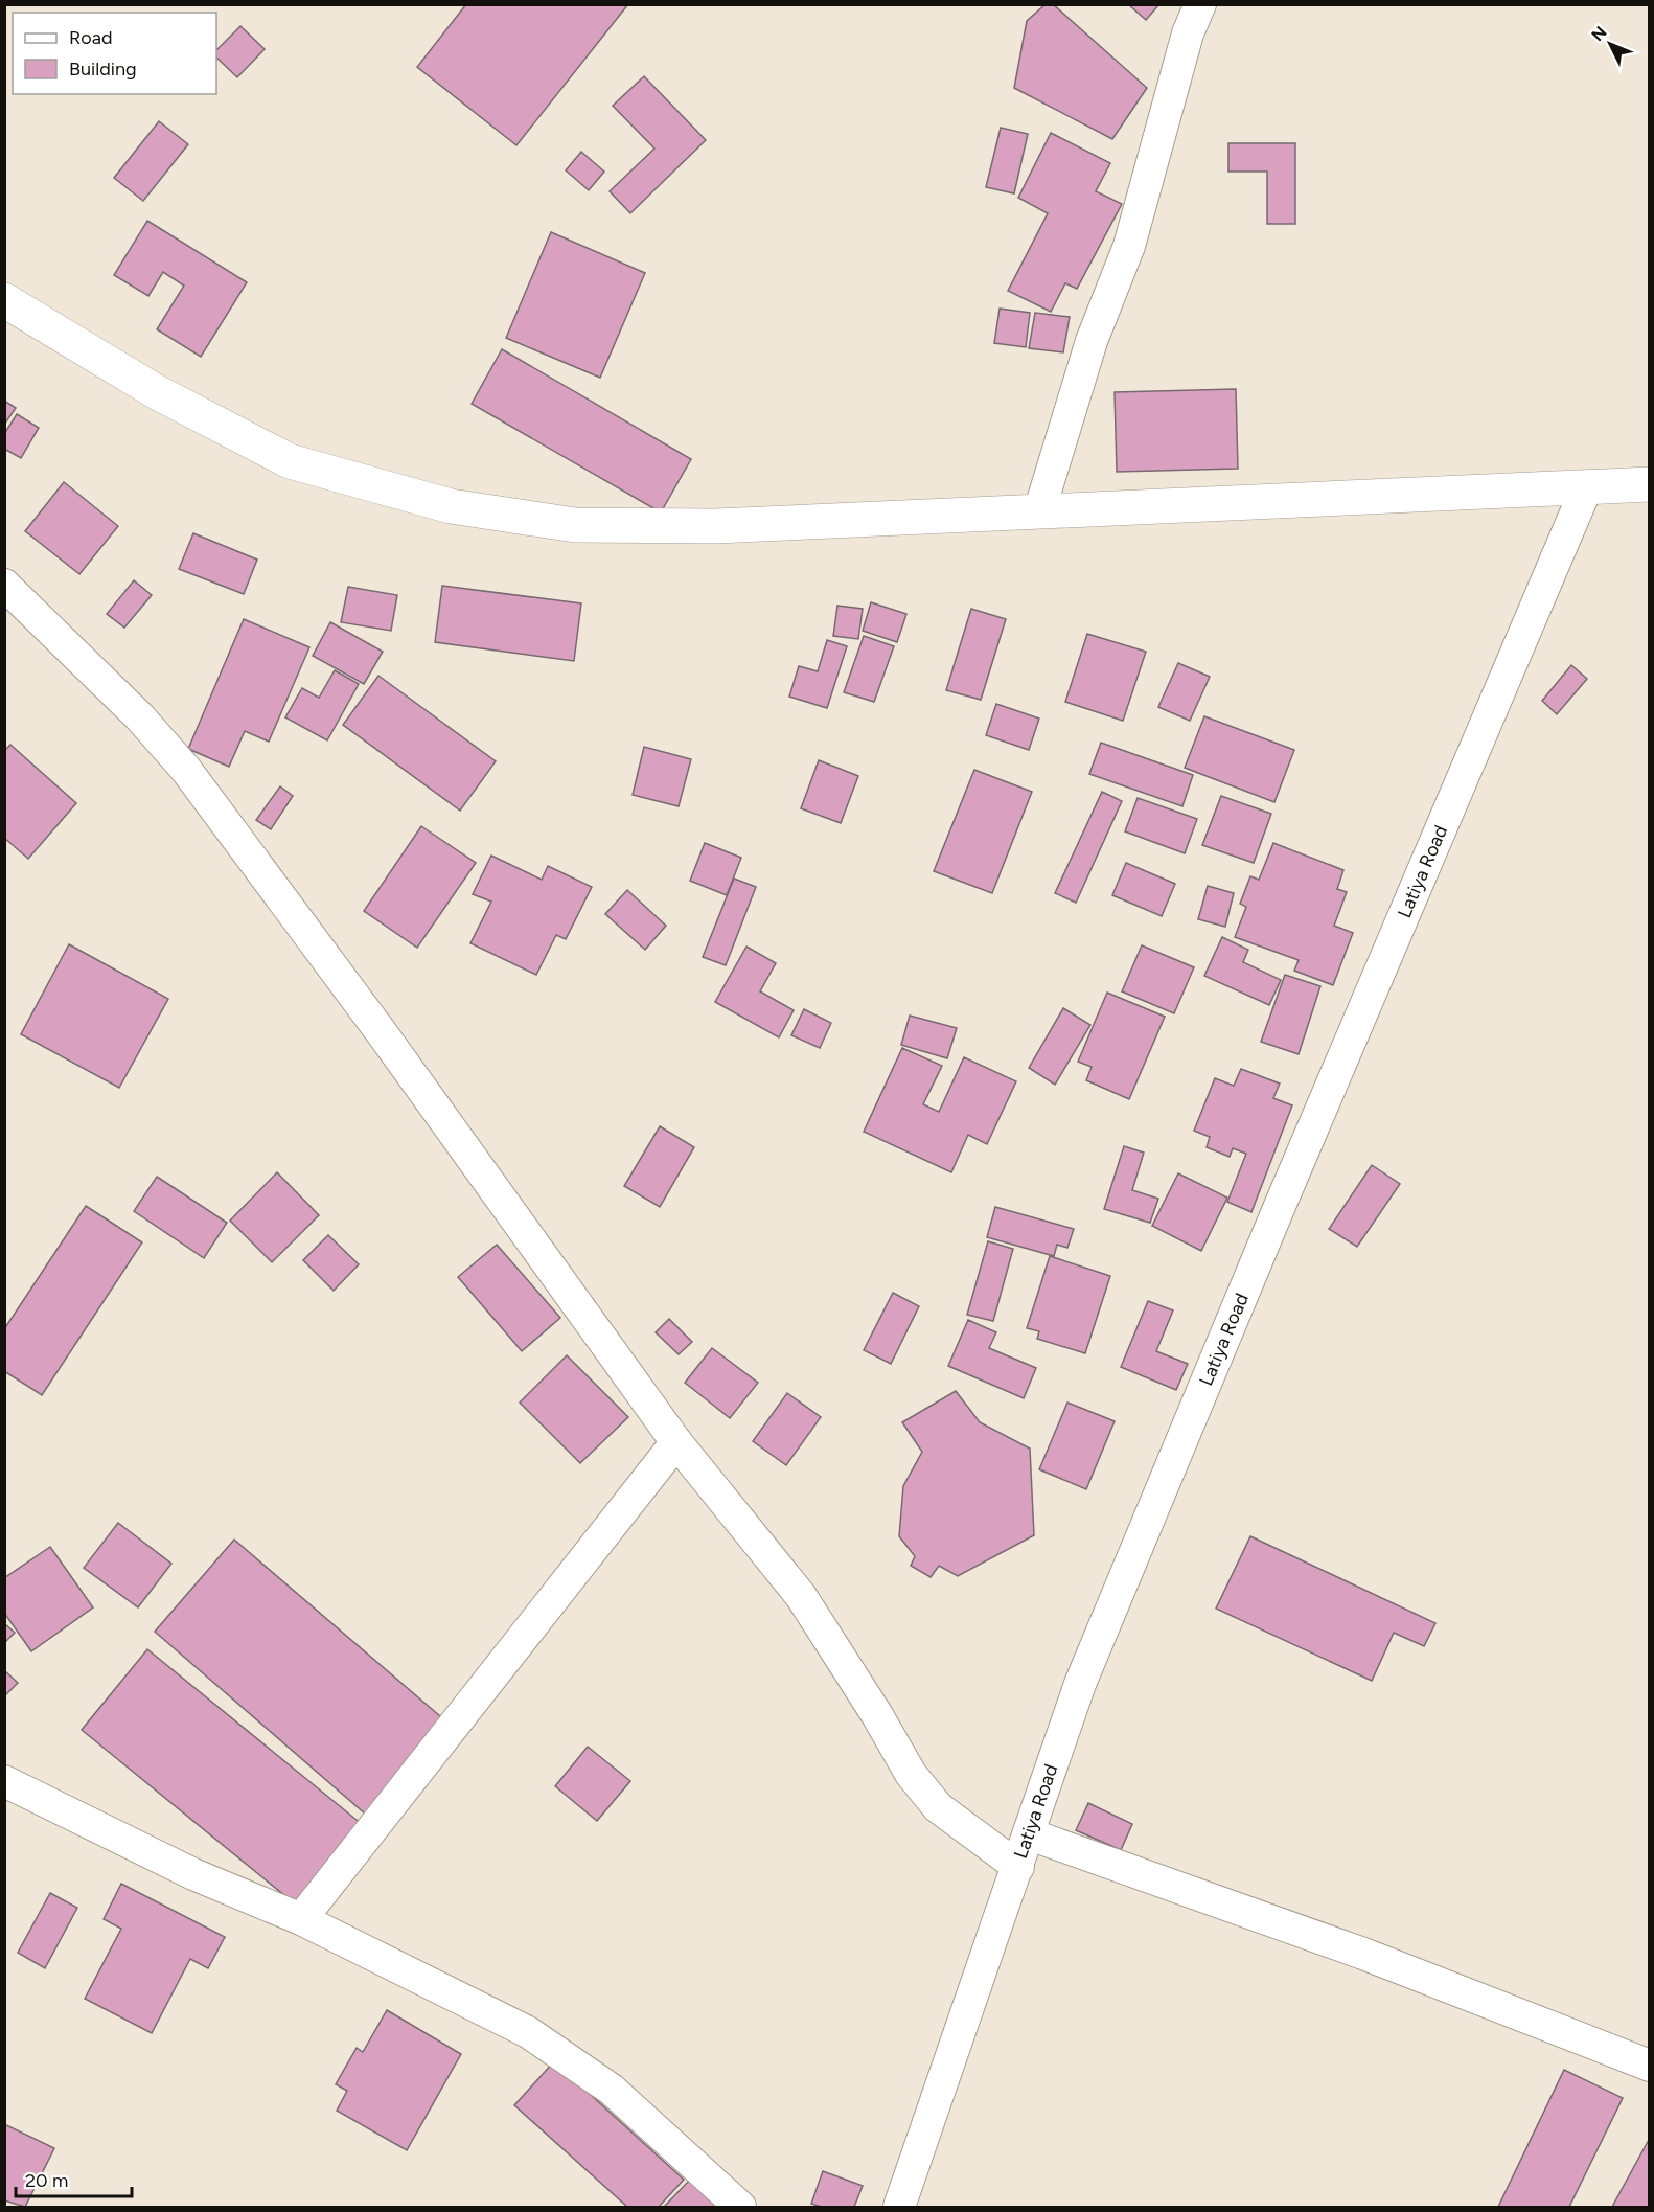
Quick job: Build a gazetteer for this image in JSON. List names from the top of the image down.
{
  "streets": {
    "street": ["Latiya Road"]
  },
  "legend": ["Road", "Building"],
  "scale_bar": "20 m",
  "north": "top left"
}
